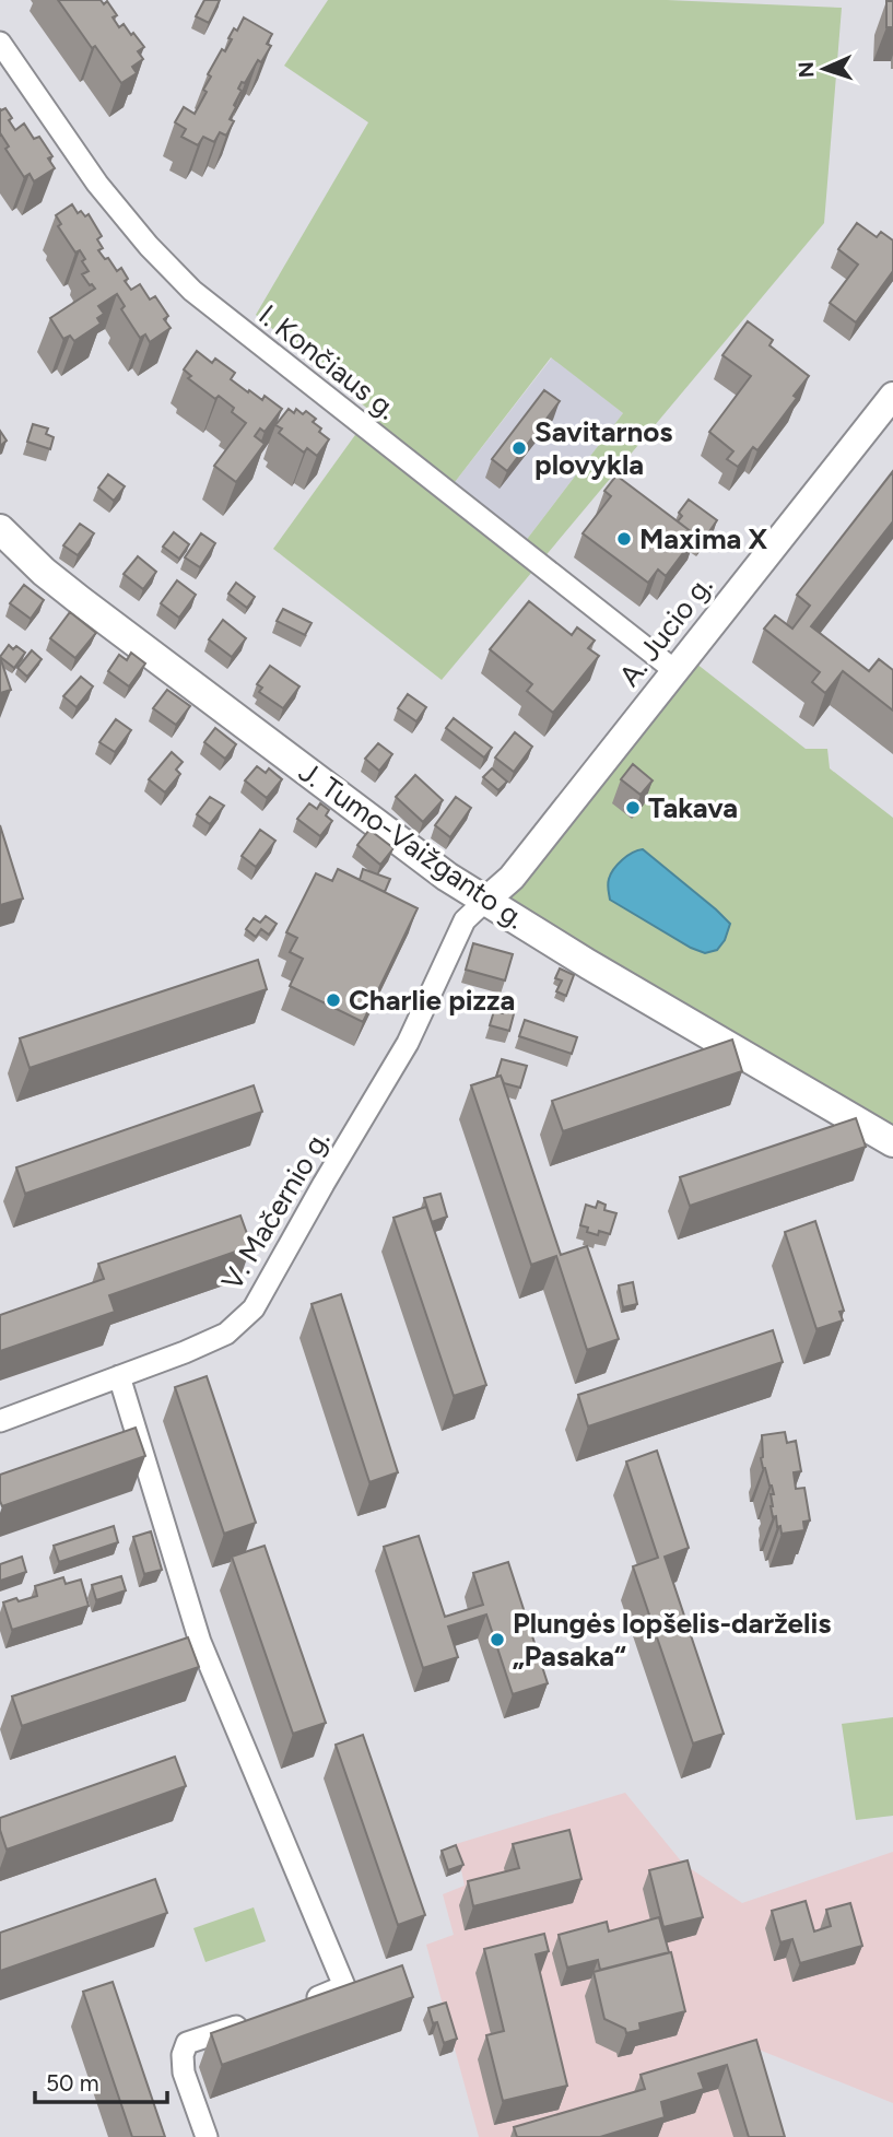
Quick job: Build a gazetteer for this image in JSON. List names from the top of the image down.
{
  "streets": {
    "main road": ["J. Tumo-Vaižganto g."],
    "street": ["I. Končiaus g.", "A. Jucio g.", "V. Mačernio g."]
  },
  "crossings": [
    ["I. Končiaus g.", "A. Jucio g."],
    ["A. Jucio g.", "J. Tumo-Vaižganto g."],
    ["A. Jucio g.", "V. Mačernio g."],
    ["J. Tumo-Vaižganto g.", "V. Mačernio g."]
  ],
  "places": [
    "Savitarnos plovykla",
    "Maxima X",
    "Takava",
    "Charlie pizza",
    "Plungės lopšelis-darželis „Pasaka“"
  ],
  "scale_bar": "50 m",
  "north": "left"
}
